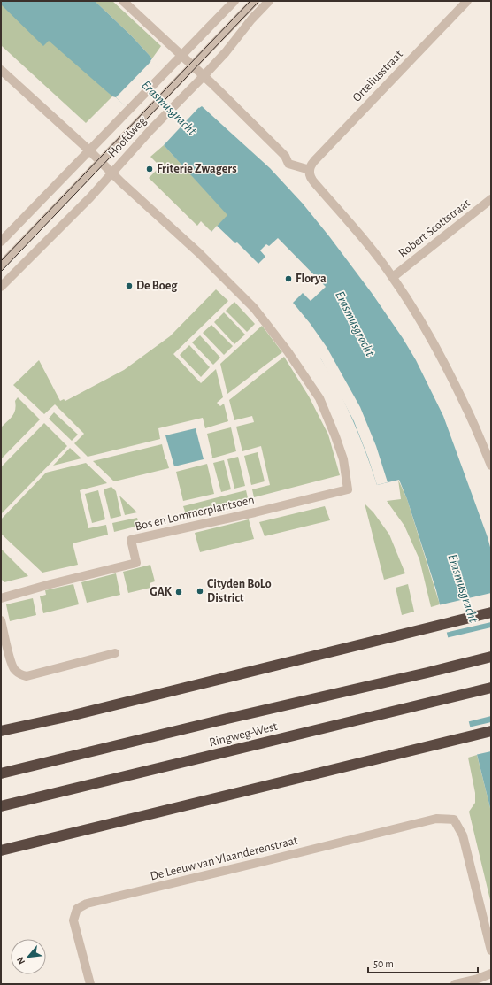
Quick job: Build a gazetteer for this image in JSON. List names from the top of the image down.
{
  "streets": {
    "highway": ["Ringweg-West"],
    "street": [
      "Orteliusstraat",
      "Hoofdweg",
      "Robert Scottstraat",
      "Bos en Lommerplantsoen",
      "De Leeuw van Vlaanderenstraat"
    ]
  },
  "crossings": [
    ["Hoofdweg", "Bos en Lommerplantsoen"]
  ],
  "water": ["Erasmusgracht"],
  "places": [
    "Friterie Zwagers",
    "Florya",
    "De Boeg",
    "Cityden BoLo District",
    "GAK"
  ],
  "scale_bar": "50 m",
  "north": "bottom left"
}
